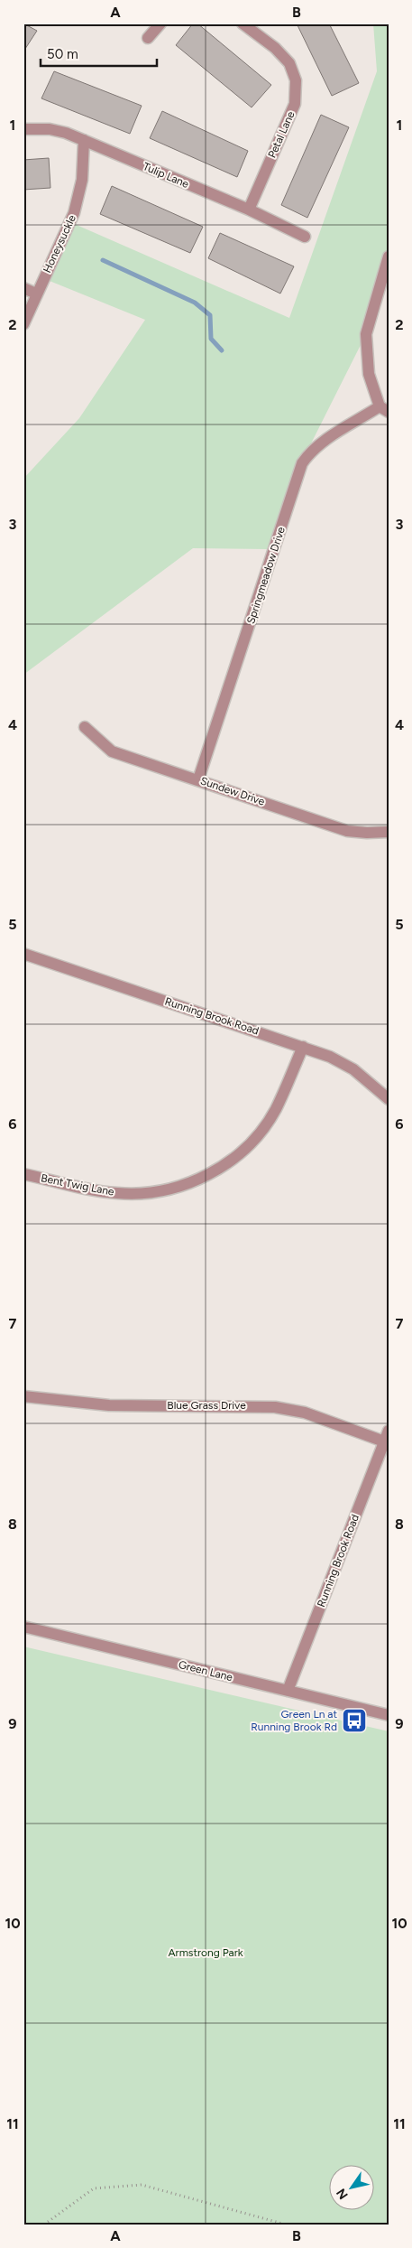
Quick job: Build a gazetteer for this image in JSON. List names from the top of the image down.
{
  "streets": {
    "street": [
      "Petal Lane",
      "Tulip Lane",
      "Honeysuckle",
      "Springmeadow Drive",
      "Sundew Drive",
      "Running Brook Road",
      "Bent Twig Lane",
      "Blue Grass Drive",
      "Green Lane"
    ]
  },
  "crossings": [
    ["Petal Lane", "Tulip Lane"],
    ["Tulip Lane", "Honeysuckle"],
    ["Springmeadow Drive", "Sundew Drive"],
    ["Running Brook Road", "Bent Twig Lane"],
    ["Running Brook Road", "Blue Grass Drive"],
    ["Running Brook Road", "Green Lane"]
  ],
  "parks": ["Armstrong Park"],
  "places": {
    "bus stop": ["Green Ln at Running Brook Rd"]
  },
  "scale_bar": "50 m",
  "north": "bottom left",
  "grid": {
    "columns": ["A", "B"],
    "rows": [
      "1",
      "2",
      "3",
      "4",
      "5",
      "6",
      "7",
      "8",
      "9",
      "10",
      "11"
    ]
  }
}
